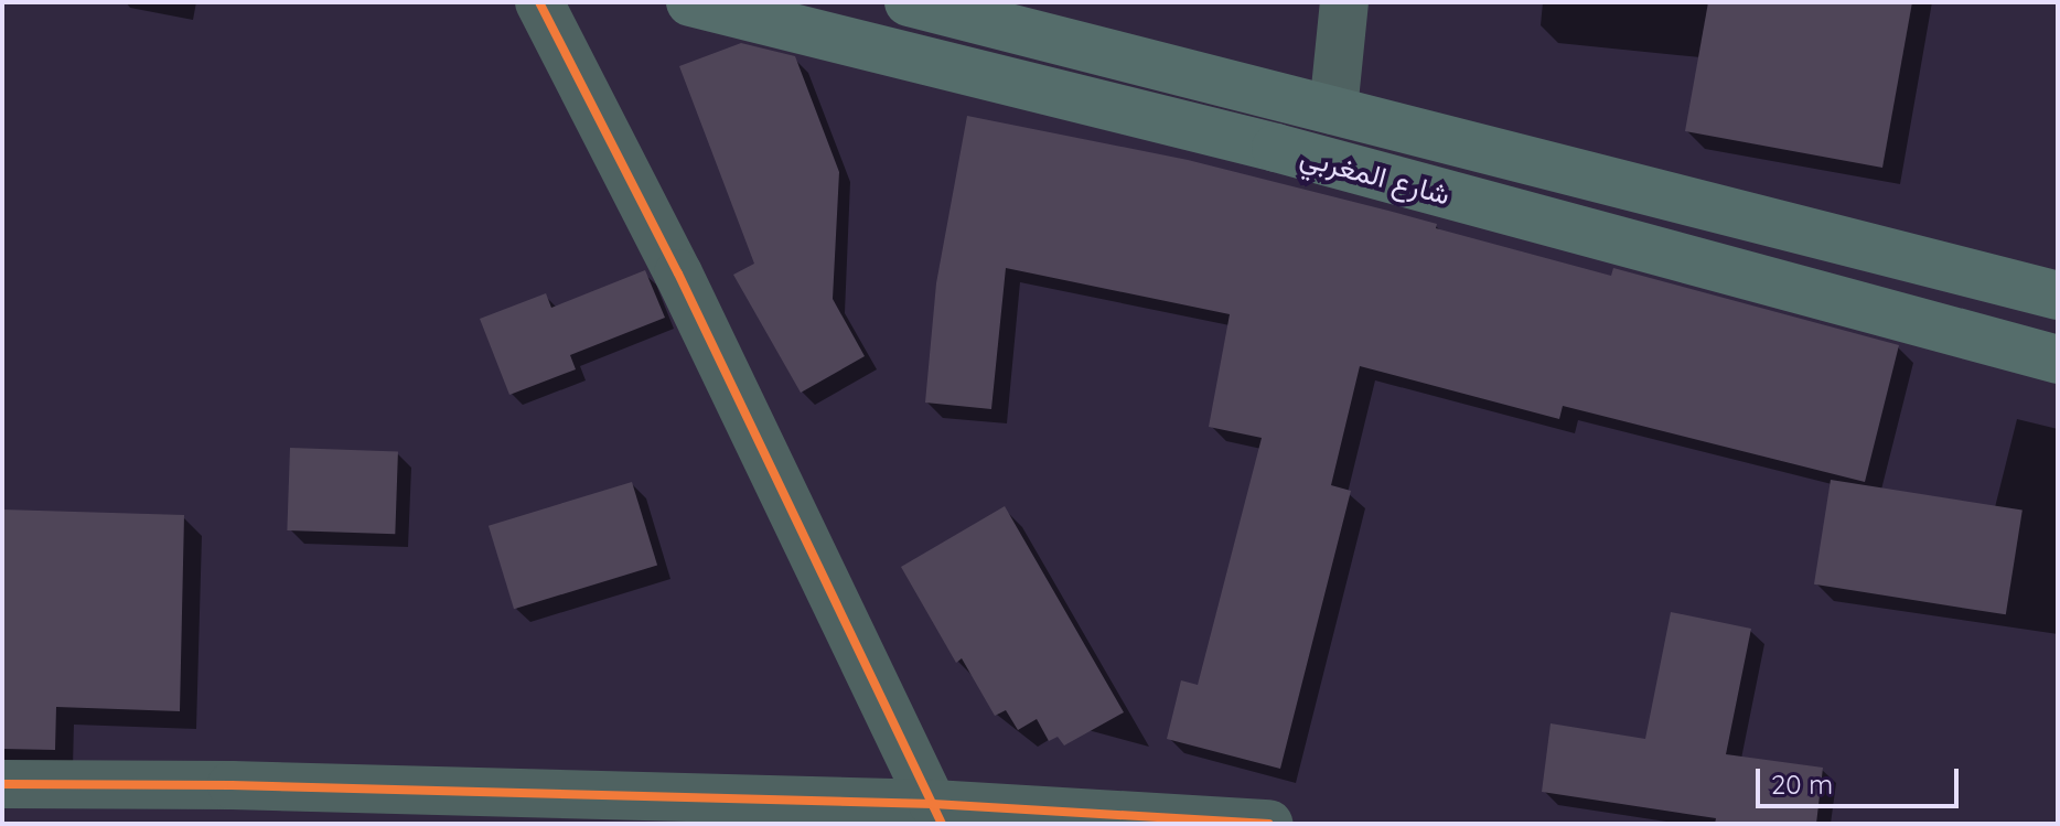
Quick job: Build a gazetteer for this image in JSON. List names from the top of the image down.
{
  "streets": {
    "main road": ["شارع المغربي"]
  },
  "scale_bar": "20 m"
}
